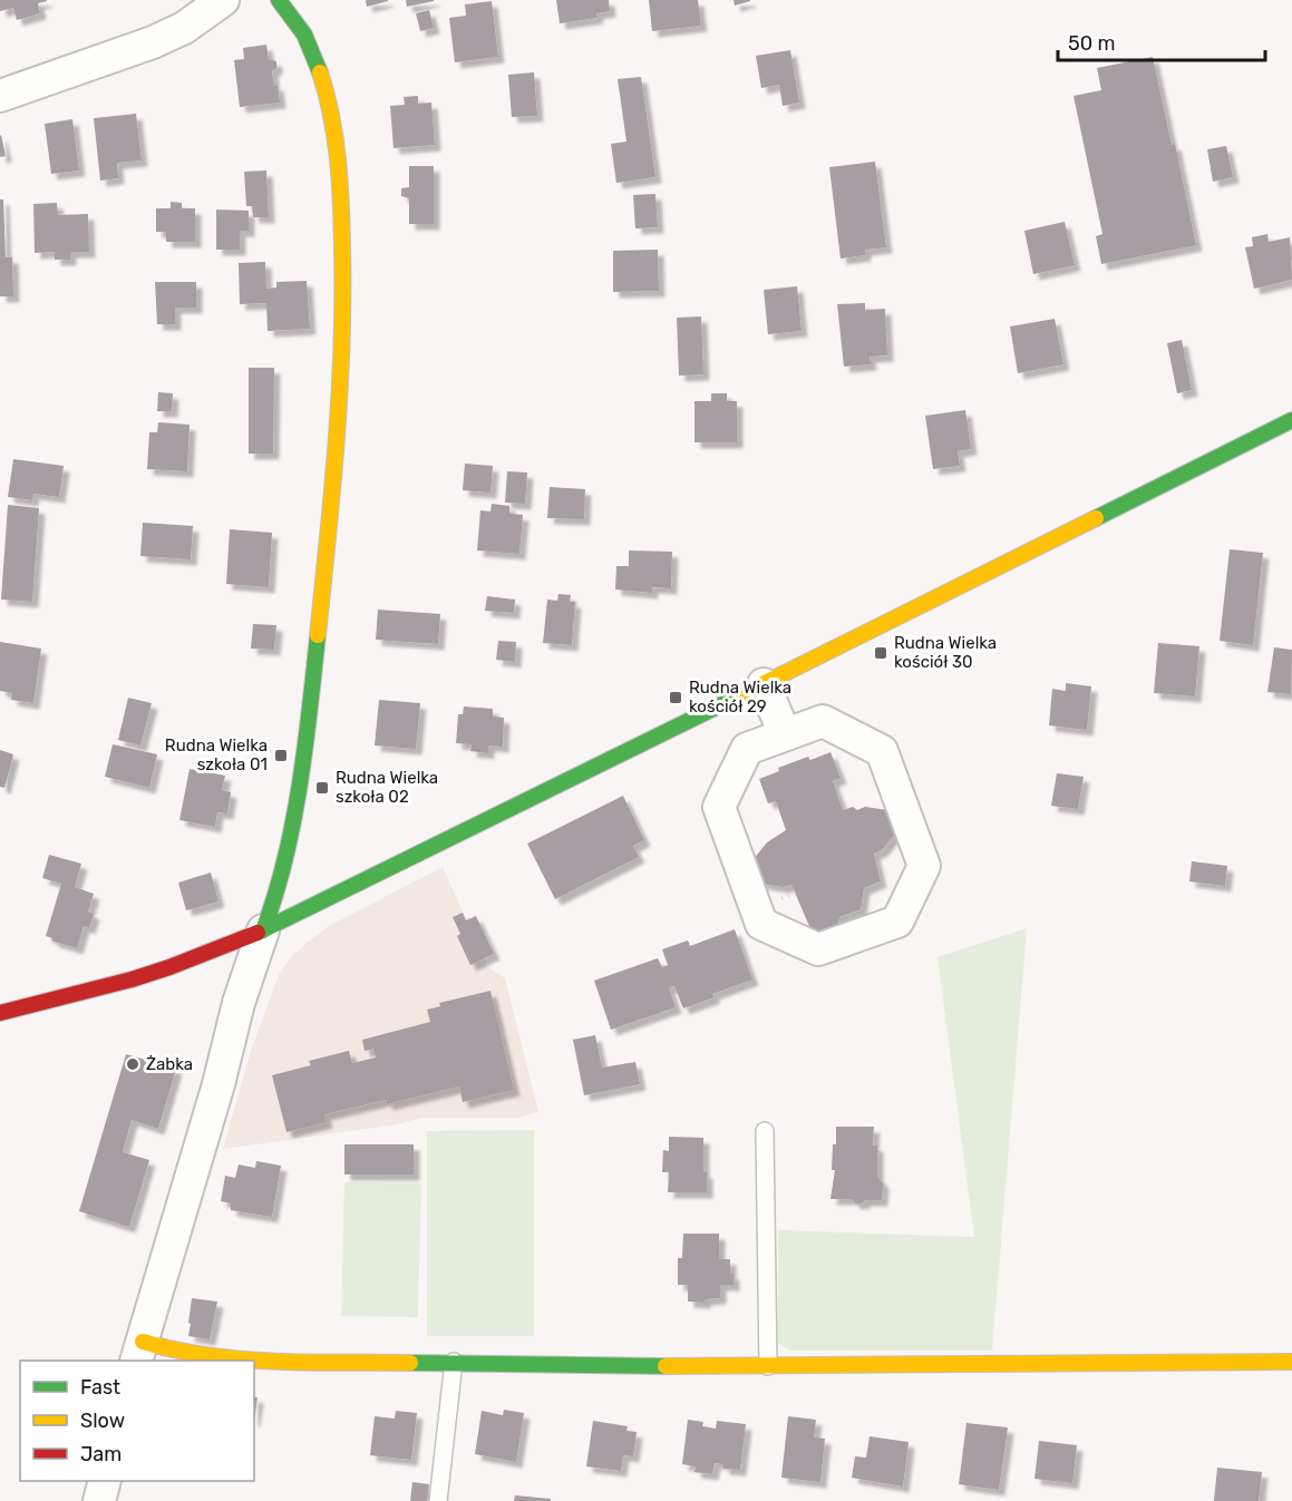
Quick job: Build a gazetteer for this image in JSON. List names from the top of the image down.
{
  "places": {
    "transit": [
      "Rudna Wielka kościół 30",
      "Rudna Wielka kościół 29",
      "Rudna Wielka szkoła 01",
      "Rudna Wielka szkoła 02"
    ],
    "other": ["Żabka"]
  },
  "legend": ["Fast", "Slow", "Jam"],
  "scale_bar": "50 m"
}
